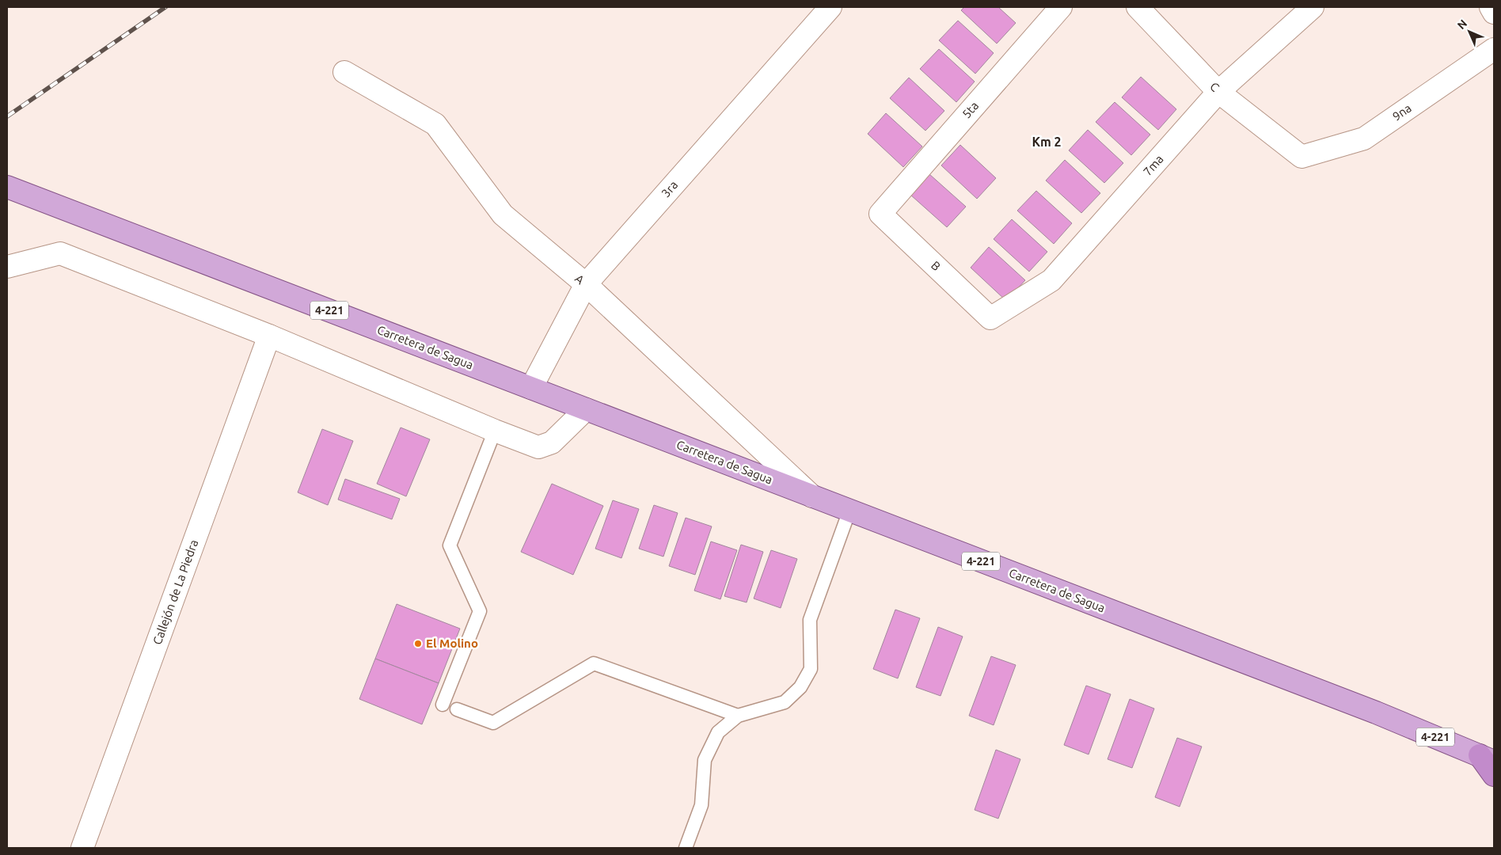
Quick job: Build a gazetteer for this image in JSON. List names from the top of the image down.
{
  "streets": {
    "main road": ["4-221", "Carretera de Sagua"],
    "street": [
      "C",
      "5ta",
      "9na",
      "7ma",
      "3ra",
      "B",
      "A",
      "Callejón de La Piedra"
    ]
  },
  "crossings": [
    ["C", "9na"],
    ["C", "7ma"],
    ["5ta", "B"],
    ["7ma", "B"],
    ["3ra", "A"],
    ["3ra", "Carretera de Sagua"],
    ["A", "Carretera de Sagua"]
  ],
  "districts": ["Km 2"],
  "places": ["El Molino"],
  "north": "top left"
}
